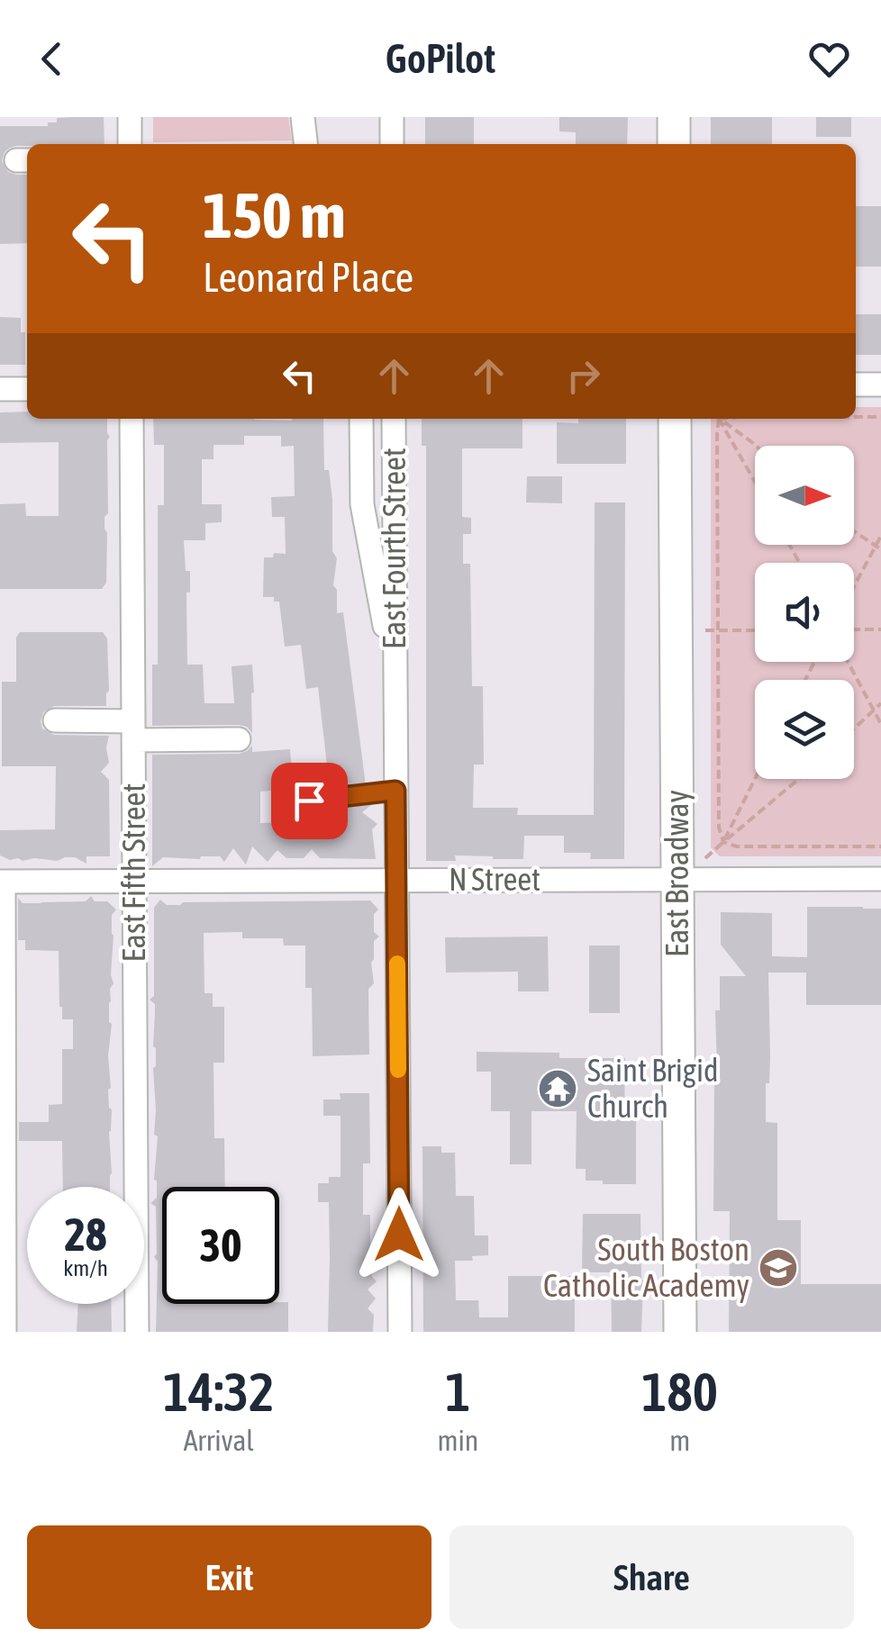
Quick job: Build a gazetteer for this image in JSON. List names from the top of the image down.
{
  "streets": {
    "main road": ["East Broadway"],
    "street": ["East Fourth Street", "East Fifth Street", "N Street"]
  },
  "crossings": [
    ["East Fourth Street", "N Street"],
    ["East Fifth Street", "N Street"],
    ["East Broadway", "N Street"]
  ],
  "places": {
    "temple": ["Saint Brigid Church"],
    "school or university": ["South Boston Catholic Academy"]
  },
  "north": "right",
  "page": {
    "header": "GoPilot",
    "turn": ["150 m", "Leonard Place"],
    "speed": "28 km/h",
    "limit": "30",
    "eta": [
      "14:32",
      "Arrival",
      "1",
      "min",
      "180",
      "m"
    ],
    "buttons": ["Exit", "Share"]
  }
}
